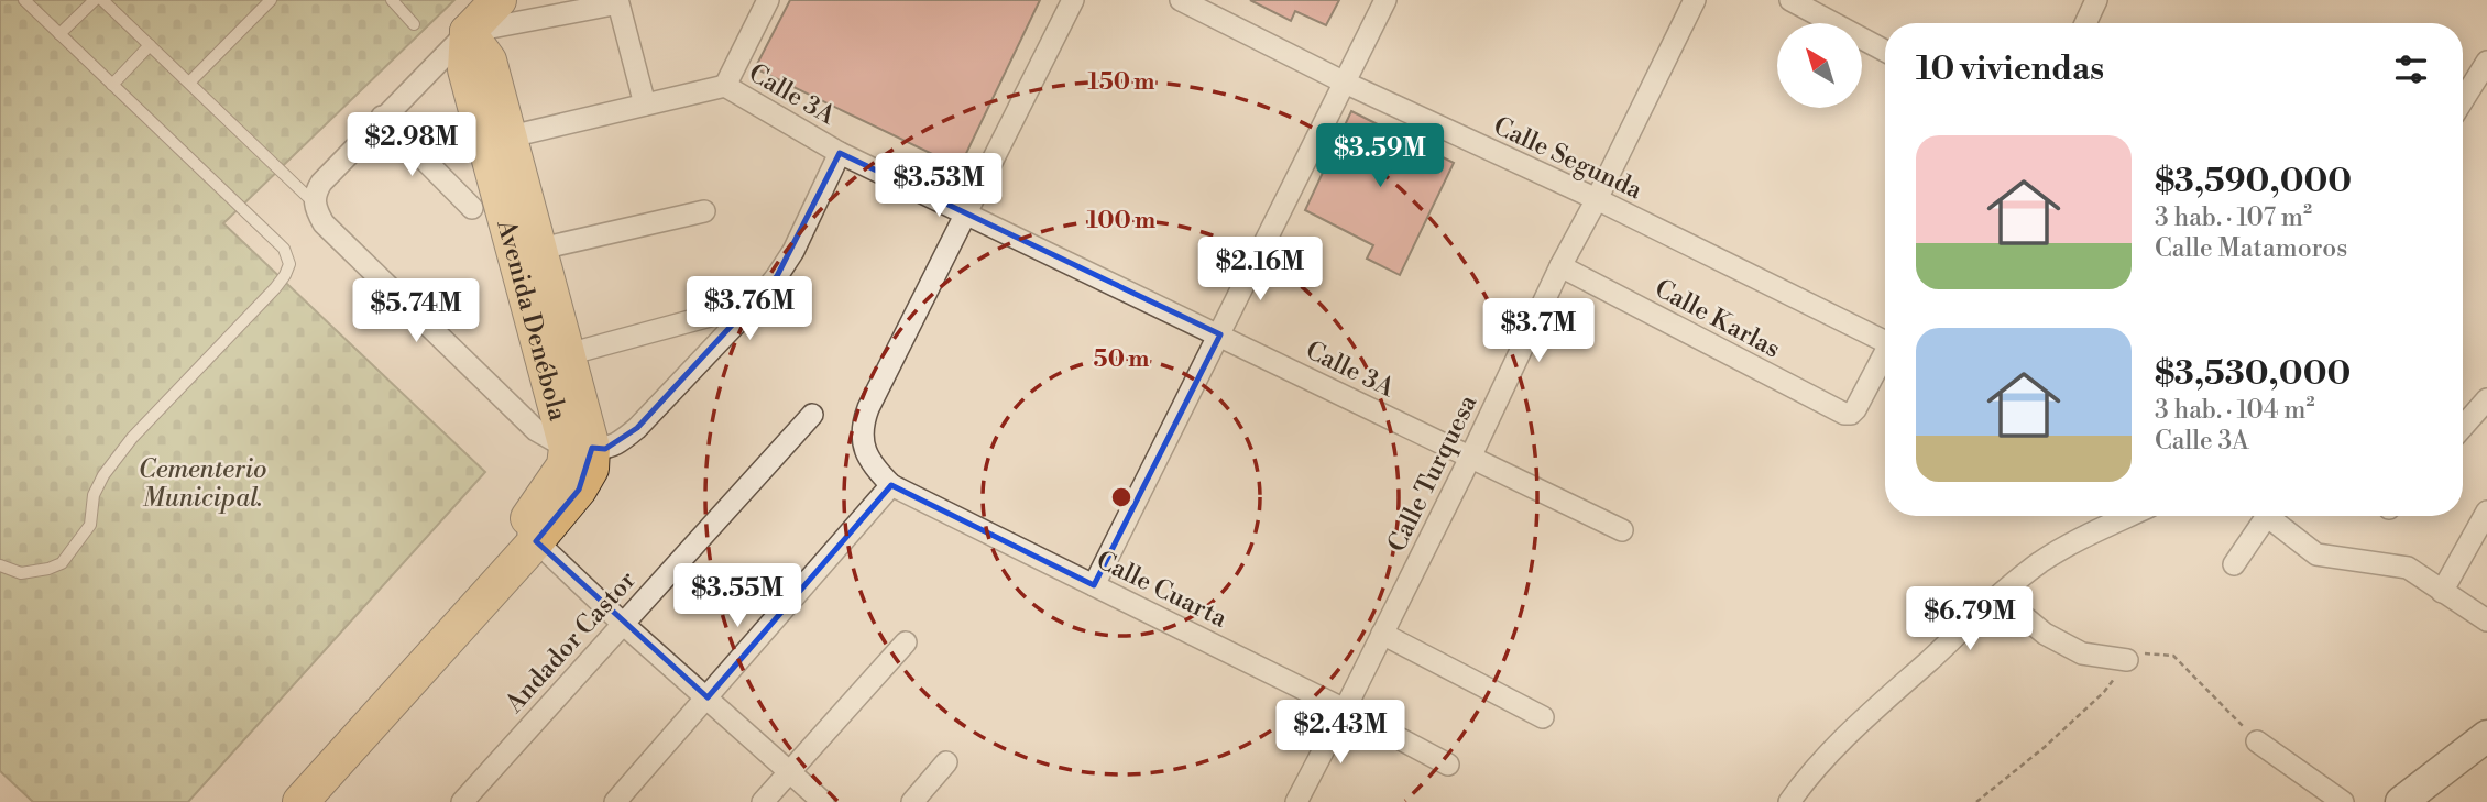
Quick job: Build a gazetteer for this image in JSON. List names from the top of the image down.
{
  "streets": {
    "main road": ["Avenida Denébola"],
    "street": [
      "Calle 3A",
      "Calle Segunda",
      "Calle Karlas",
      "Calle Turquesa",
      "Calle Cuarta",
      "Andador Castor"
    ]
  },
  "crossings": [
    ["Calle 3A", "Avenida Denébola"],
    ["Calle 3A", "Calle Turquesa"],
    ["Calle 3A", "Calle Cuarta"],
    ["Calle Segunda", "Calle Turquesa"],
    ["Calle Karlas", "Calle Turquesa"],
    ["Calle Turquesa", "Calle Cuarta"]
  ],
  "parks": ["Cementerio Municipal."],
  "north": "top left",
  "page": {
    "heading": "10 viviendas",
    "price": [
      "$2.98M",
      "$3.59M",
      "$3.53M",
      "$2.16M",
      "$3.76M",
      "$5.74M",
      "$3.7M",
      "$3.55M",
      "$6.79M",
      "$2.43M"
    ],
    "list": [
      {
        "name": "$3,590,000",
        "note": "3 hab. · 107 m² · Calle Matamoros"
      },
      {
        "name": "$3,530,000",
        "note": "3 hab. · 104 m² · Calle 3A"
      }
    ]
  },
  "rings": ["150 m", "100 m", "50 m"]
}
